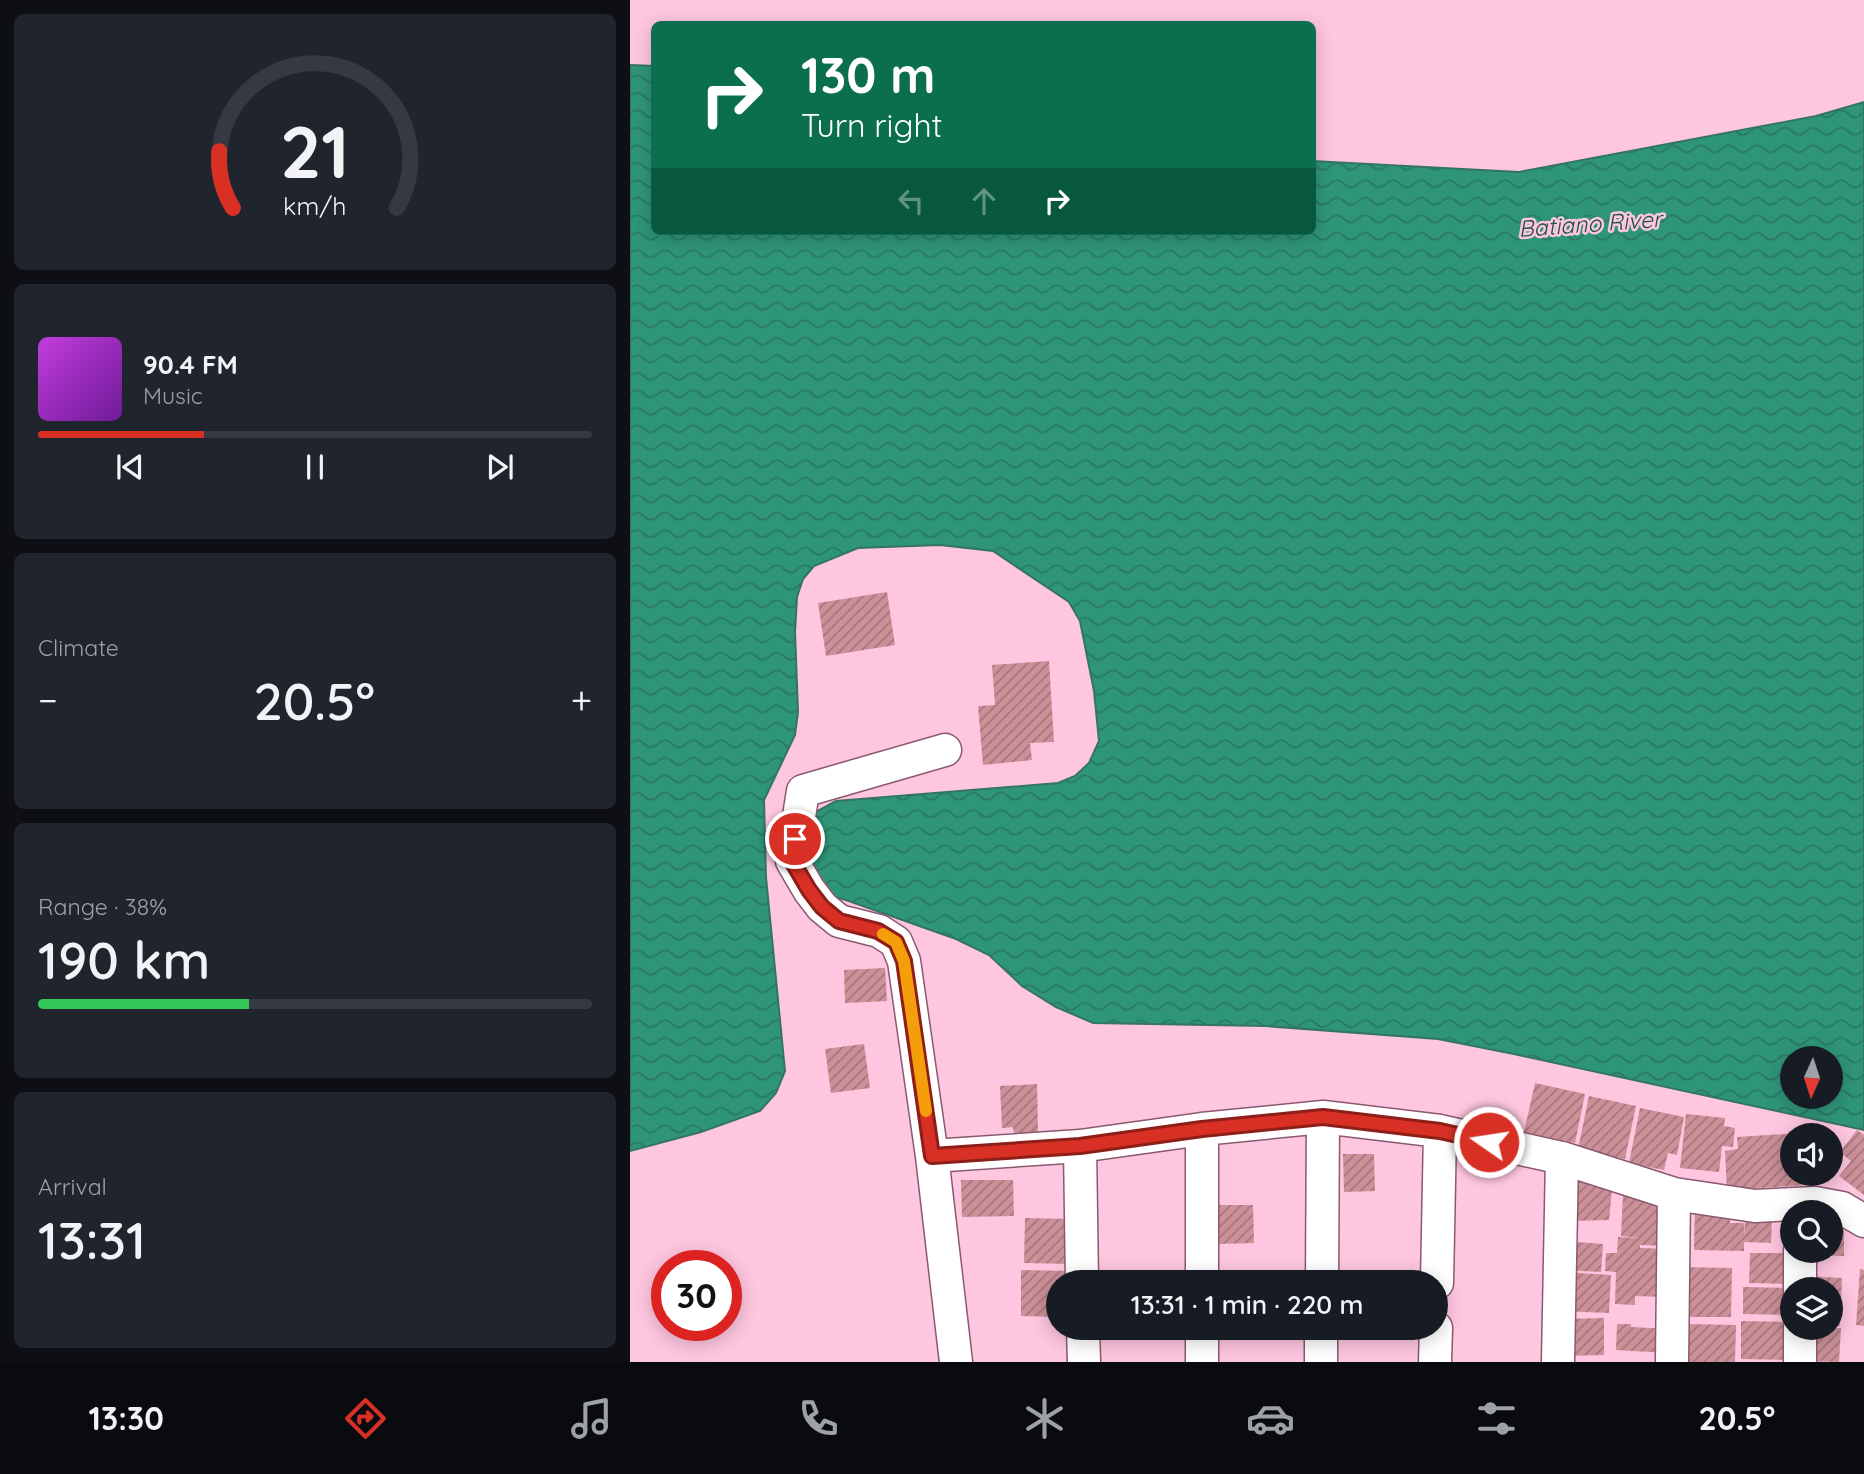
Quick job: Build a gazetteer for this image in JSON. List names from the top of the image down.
{
  "water": ["Batiano River"],
  "north": "bottom",
  "page": {
    "turn": ["130 m", "Turn right"],
    "song": ["90.4 FM", "Music"],
    "tile": [
      "Climate",
      ["Range · 38%", "190 km"],
      ["Arrival", "13:31"]
    ],
    "heat": ["−", "20.5°", "+"],
    "limit": "30",
    "trip": "13:31 · 1 min · 220 m",
    "tabs": ["13:30", "20.5°"],
    "gauge": ["21", "km/h"]
  }
}
